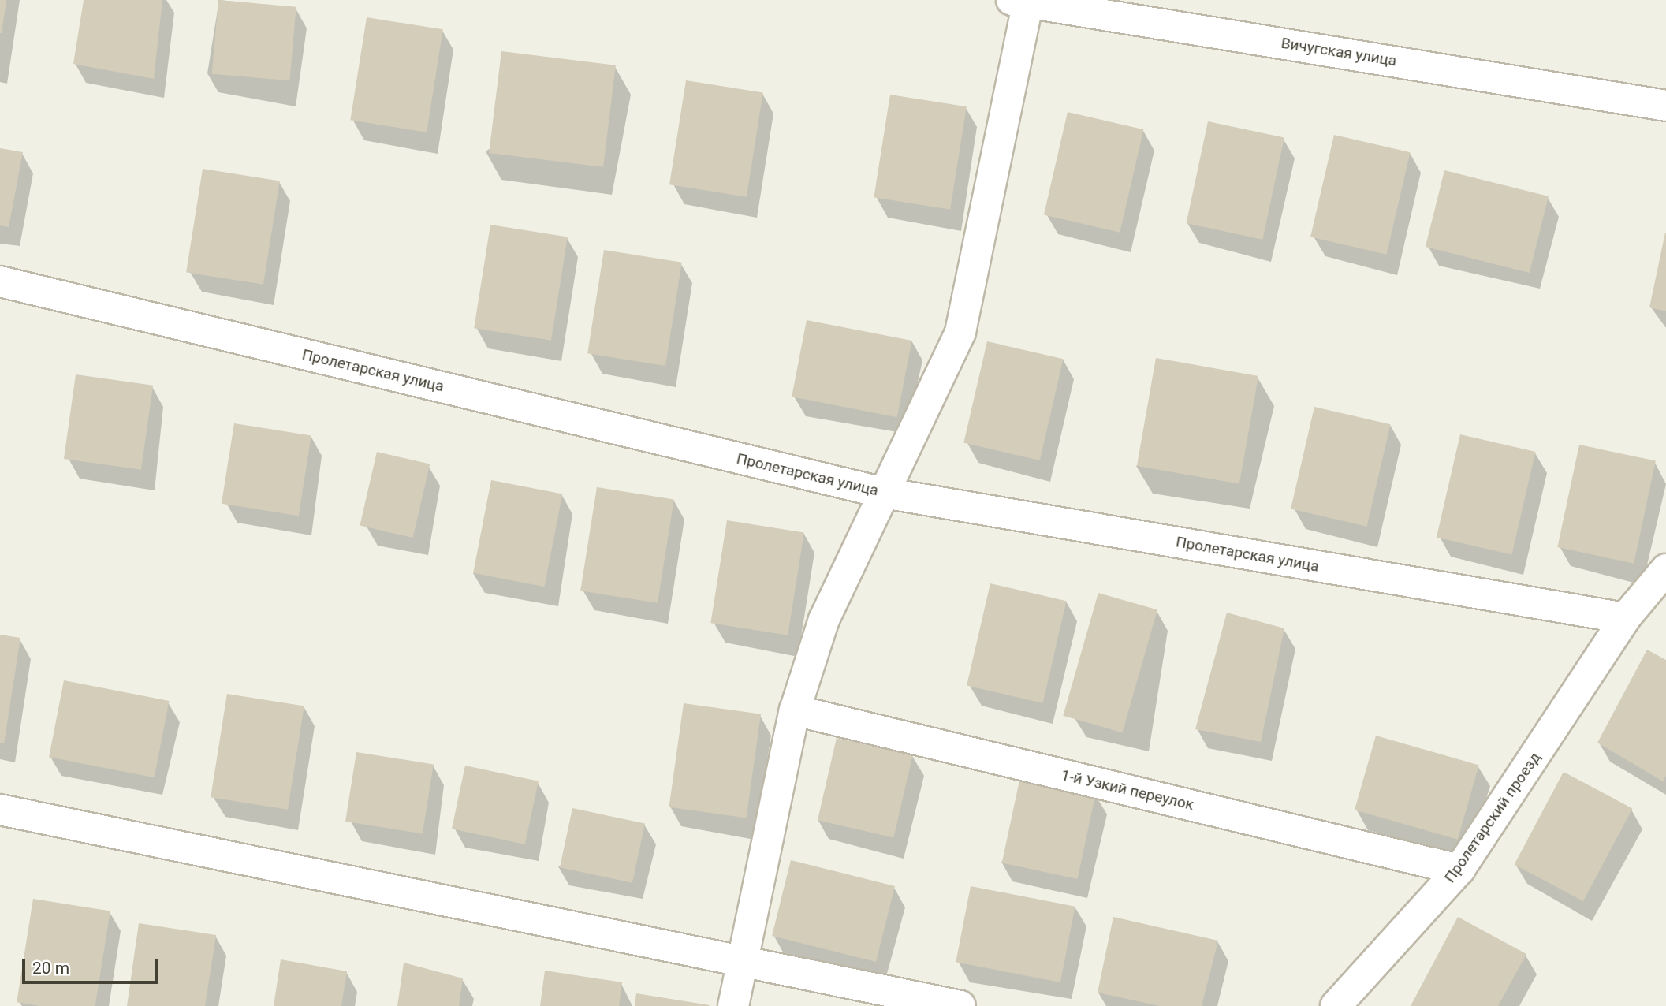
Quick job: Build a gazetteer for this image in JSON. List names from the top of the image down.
{
  "streets": {
    "street": [
      "Вичугская улица",
      "Пролетарская улица",
      "1-й Узкий переулок",
      "Пролетарский проезд"
    ]
  },
  "crossings": [
    ["Пролетарская улица", "Пролетарский проезд"],
    ["1-й Узкий переулок", "Пролетарский проезд"]
  ],
  "scale_bar": "20 m"
}
